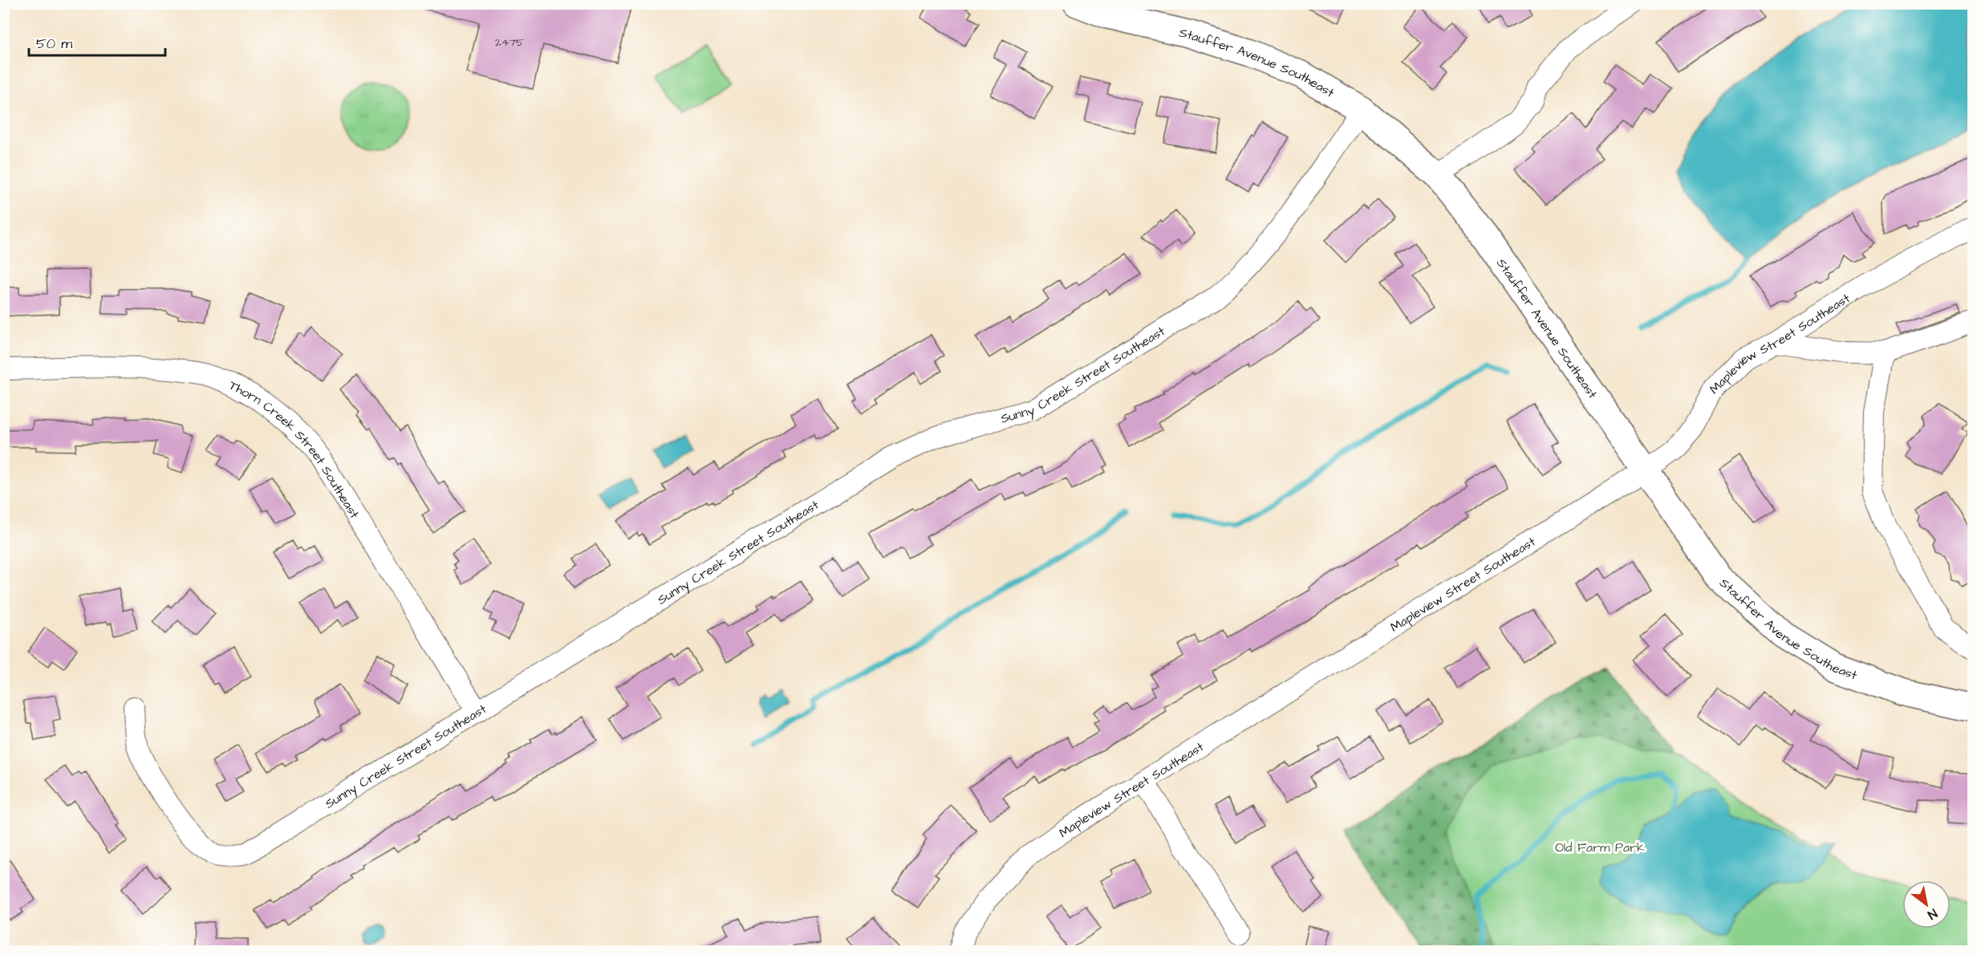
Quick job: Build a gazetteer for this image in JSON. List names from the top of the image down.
{
  "streets": {
    "street": [
      "Stauffer Avenue Southeast",
      "Mapleview Street Southeast",
      "Sunny Creek Street Southeast",
      "Thorn Creek Street Southeast"
    ]
  },
  "crossings": [
    ["Stauffer Avenue Southeast", "Mapleview Street Southeast"],
    ["Stauffer Avenue Southeast", "Sunny Creek Street Southeast"],
    ["Sunny Creek Street Southeast", "Thorn Creek Street Southeast"]
  ],
  "parks": ["Old Farm Park"],
  "house_numbers": ["2475"],
  "scale_bar": "50 m",
  "north": "bottom right"
}
